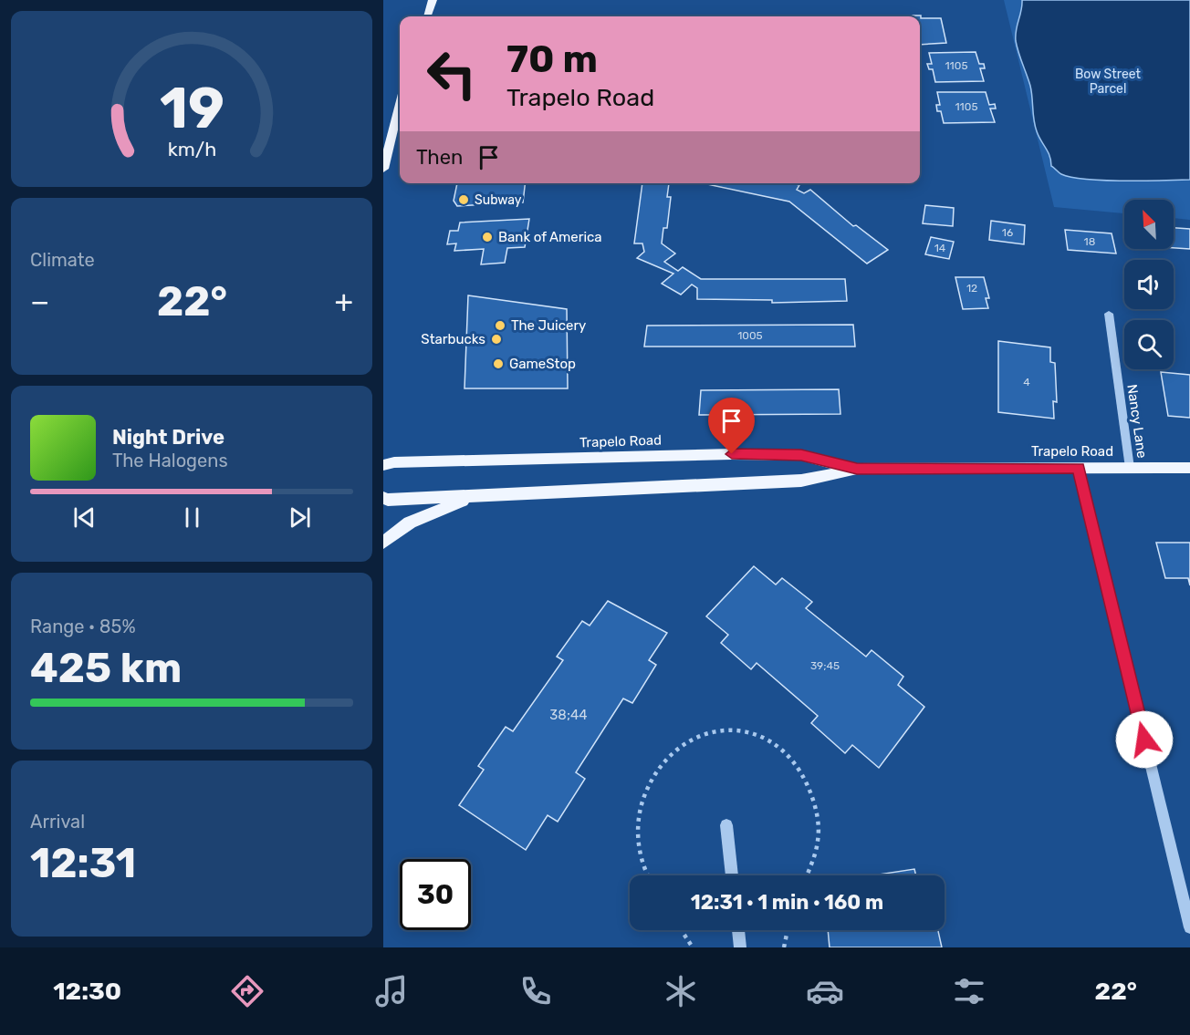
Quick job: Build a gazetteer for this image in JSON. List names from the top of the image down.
{
  "streets": {
    "main road": ["Trapelo Road"],
    "street": ["Nancy Lane"]
  },
  "crossings": [
    ["Nancy Lane", "Trapelo Road"]
  ],
  "parks": ["Bow Street Parcel"],
  "places": [
    "Subway",
    "Bank of America",
    "The Juicery",
    "Starbucks",
    "GameStop"
  ],
  "house_numbers": [
    "1105",
    "1105",
    "16",
    "18",
    "14",
    "12",
    "1005",
    "4",
    "39;45",
    "38;44"
  ],
  "north": "top left",
  "page": {
    "turn": ["70 m", "Trapelo Road"],
    "then": "Then",
    "tile": [
      "Climate",
      ["Range · 85%", "425 km"],
      ["Arrival", "12:31"]
    ],
    "heat": ["−", "22°", "+"],
    "song": ["Night Drive", "The Halogens"],
    "limit": "30",
    "trip": "12:31 · 1 min · 160 m",
    "tabs": ["12:30", "22°"],
    "gauge": ["19", "km/h"]
  }
}
